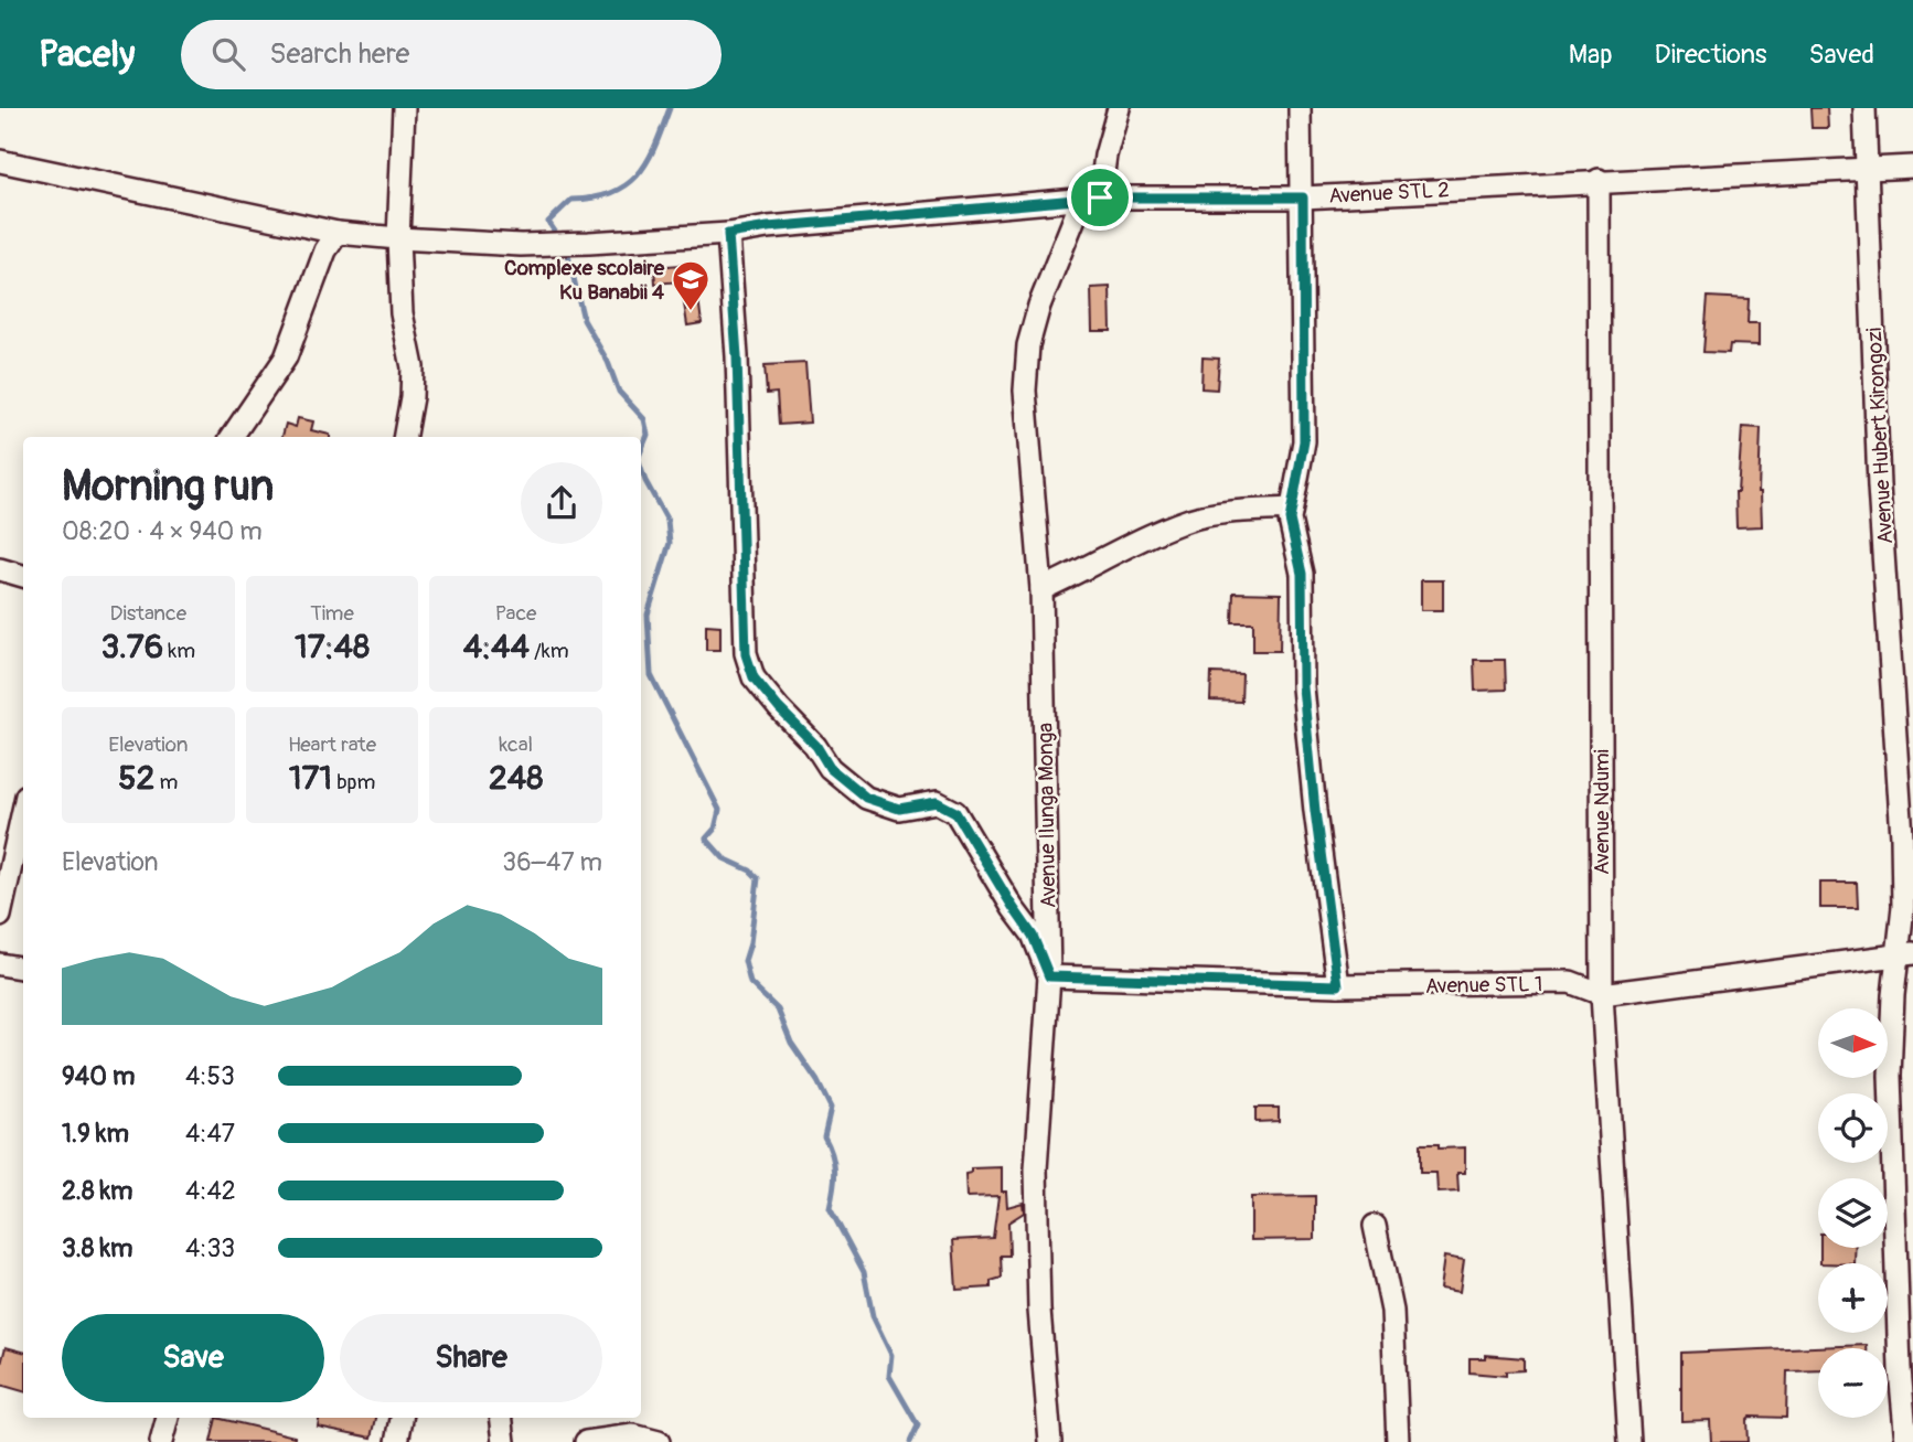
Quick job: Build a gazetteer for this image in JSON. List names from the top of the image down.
{
  "streets": {
    "street": [
      "Avenue STL 2",
      "Avenue Hubert Kirongozi",
      "Avenue Ndumi",
      "Avenue Ilunga Monga",
      "Avenue STL 1"
    ]
  },
  "crossings": [
    ["Avenue STL 2", "Avenue Hubert Kirongozi"],
    ["Avenue STL 2", "Avenue Ndumi"],
    ["Avenue STL 2", "Avenue Ilunga Monga"],
    ["Avenue Hubert Kirongozi", "Avenue STL 1"],
    ["Avenue Ndumi", "Avenue STL 1"],
    ["Avenue Ilunga Monga", "Avenue STL 1"]
  ],
  "places": {
    "school or university": ["Complexe scolaire Ku Banabii 4"]
  },
  "north": "right",
  "page": {
    "header": "Pacely",
    "search": "Search here",
    "nav": ["Map", "Directions", "Saved"],
    "heading": ["Morning run", "08:20 · 4 × 940 m"],
    "stats": [
      ["Distance", "3.76 km"],
      ["Time", "17:48"],
      ["Pace", "4:44 /km"],
      ["Elevation", "52 m"],
      ["Heart rate", "171 bpm"],
      ["kcal", "248"]
    ],
    "chart": ["Elevation", "36–47 m"],
    "map_buttons": ["+", "−"],
    "list": [
      {
        "name": "940 m",
        "note": "4:53"
      },
      {
        "name": "1.9 km",
        "note": "4:47"
      },
      {
        "name": "2.8 km",
        "note": "4:42"
      },
      {
        "name": "3.8 km",
        "note": "4:33"
      }
    ],
    "buttons": ["Save", "Share"]
  }
}
